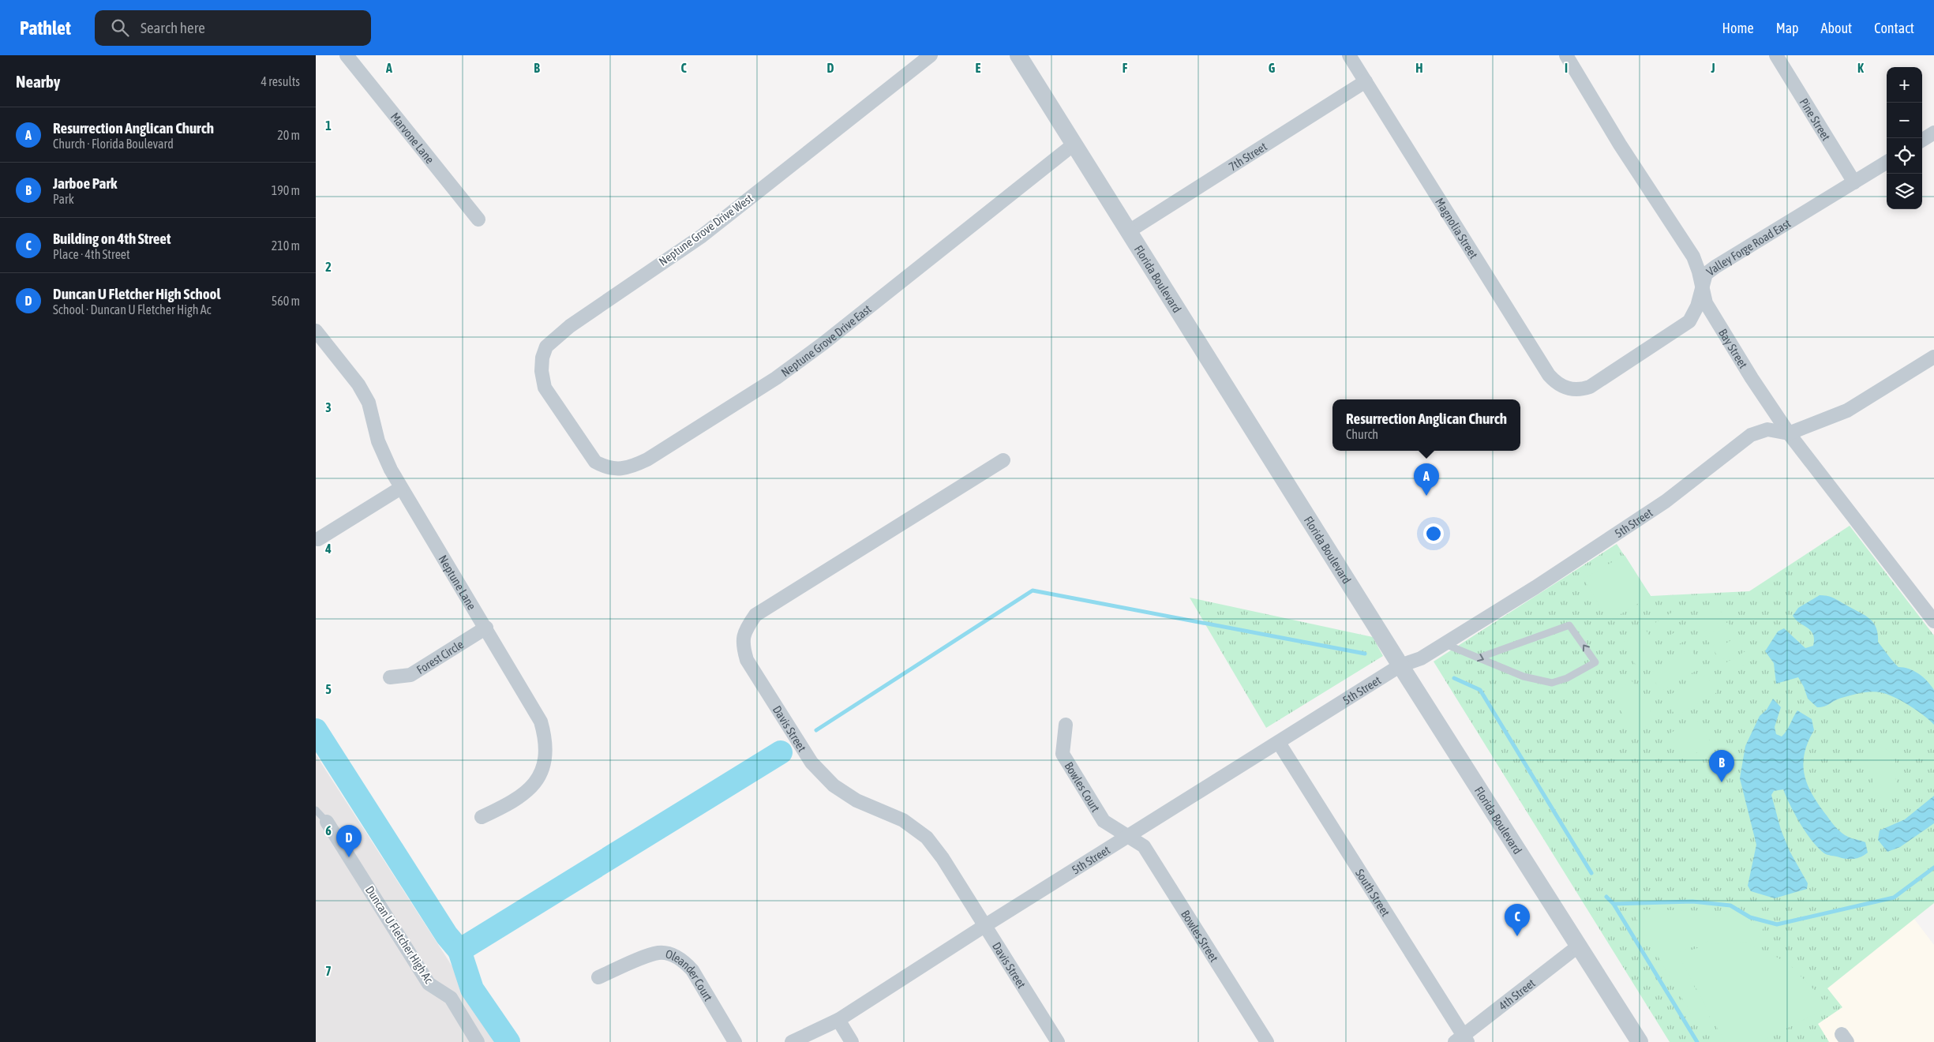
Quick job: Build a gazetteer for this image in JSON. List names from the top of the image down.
{
  "streets": {
    "street": [
      "Pine Street",
      "Marvone Lane",
      "7th Street",
      "Magnolia Street",
      "Neptune Grove Drive West",
      "Valley Forge Road East",
      "Florida Boulevard",
      "Neptune Grove Drive East",
      "Bay Street",
      "5th Street",
      "Neptune Lane",
      "Forest Circle",
      "Davis Street",
      "Bowles Court",
      "South Street",
      "Duncan U Fletcher High Ac",
      "Bowles Street",
      "Oleander Court",
      "4th Street"
    ]
  },
  "crossings": [
    ["Pine Street", "Valley Forge Road East"],
    ["7th Street", "Magnolia Street"],
    ["7th Street", "Florida Boulevard"],
    ["Magnolia Street", "Valley Forge Road East"],
    ["Neptune Grove Drive West", "Neptune Grove Drive East"],
    ["Valley Forge Road East", "Bay Street"],
    ["Florida Boulevard", "Neptune Grove Drive East"],
    ["Florida Boulevard", "5th Street"],
    ["Florida Boulevard", "4th Street"],
    ["Bay Street", "5th Street"],
    ["5th Street", "Davis Street"],
    ["5th Street", "Bowles Court"],
    ["5th Street", "South Street"],
    ["5th Street", "Bowles Street"],
    ["Neptune Lane", "Forest Circle"],
    ["Bowles Court", "Bowles Street"],
    ["South Street", "4th Street"]
  ],
  "page": {
    "header": "Pathlet",
    "search": "Search here",
    "nav": [
      "Home",
      "Map",
      "About",
      "Contact"
    ],
    "heading": ["Nearby", "4 results"],
    "map_buttons": ["+", "−"],
    "list": [
      {
        "mark": "A",
        "name": "Resurrection Anglican Church",
        "note": "Church · Florida Boulevard",
        "value": "20 m"
      },
      {
        "mark": "B",
        "name": "Jarboe Park",
        "note": "Park",
        "value": "190 m"
      },
      {
        "mark": "C",
        "name": "Building on 4th Street",
        "note": "Place · 4th Street",
        "value": "210 m"
      },
      {
        "mark": "D",
        "name": "Duncan U Fletcher High School",
        "note": "School · Duncan U Fletcher High Ac",
        "value": "560 m"
      }
    ],
    "popup": ["Resurrection Anglican Church", "Church"],
    "pins": [
      "A",
      "B",
      "D",
      "C"
    ]
  },
  "grid": {
    "columns": [
      "A",
      "B",
      "C",
      "D",
      "E",
      "F",
      "G",
      "H",
      "I",
      "J",
      "K"
    ],
    "rows": [
      "1",
      "2",
      "3",
      "4",
      "5",
      "6",
      "7"
    ]
  }
}
